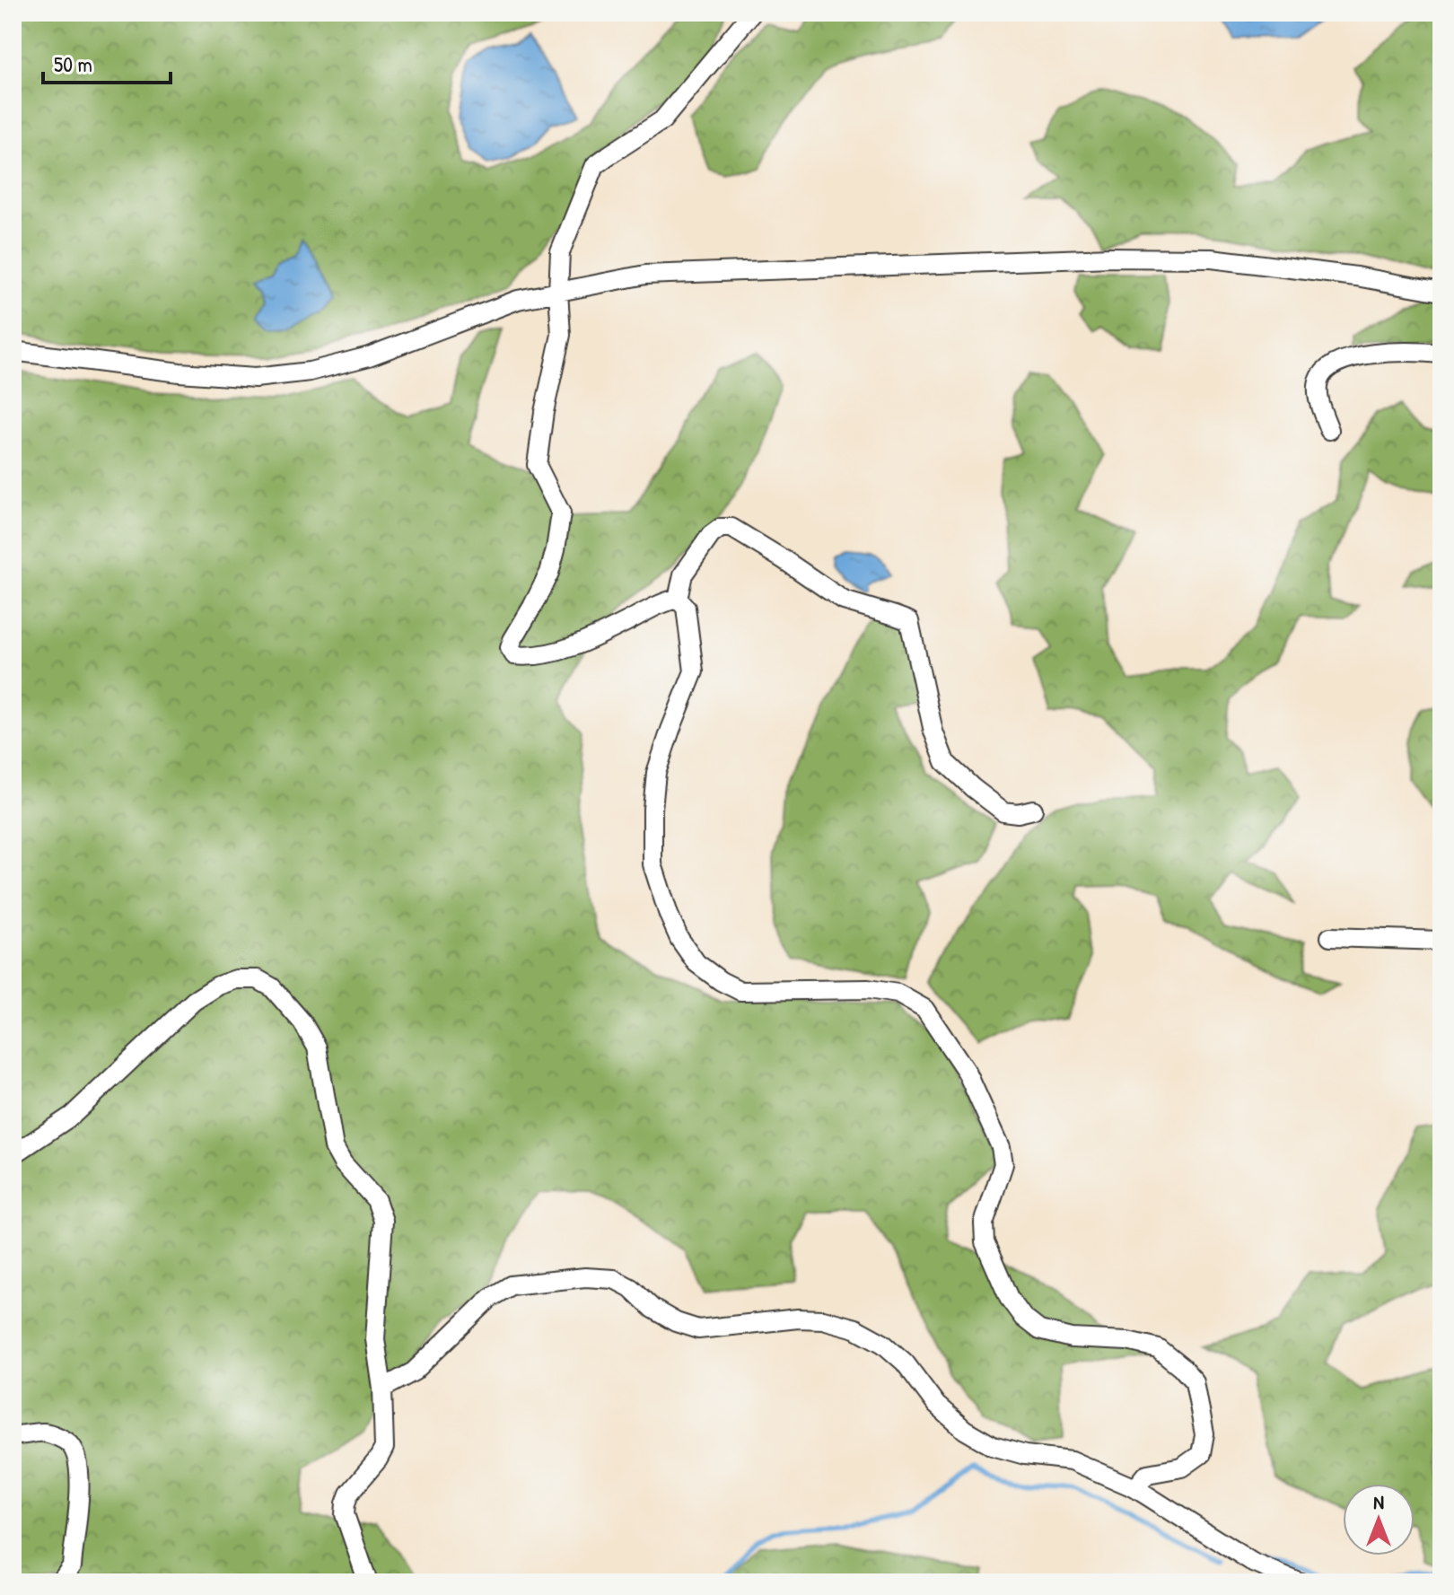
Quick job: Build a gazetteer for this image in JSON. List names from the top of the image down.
{
  "scale_bar": "50 m",
  "north": "top"
}
